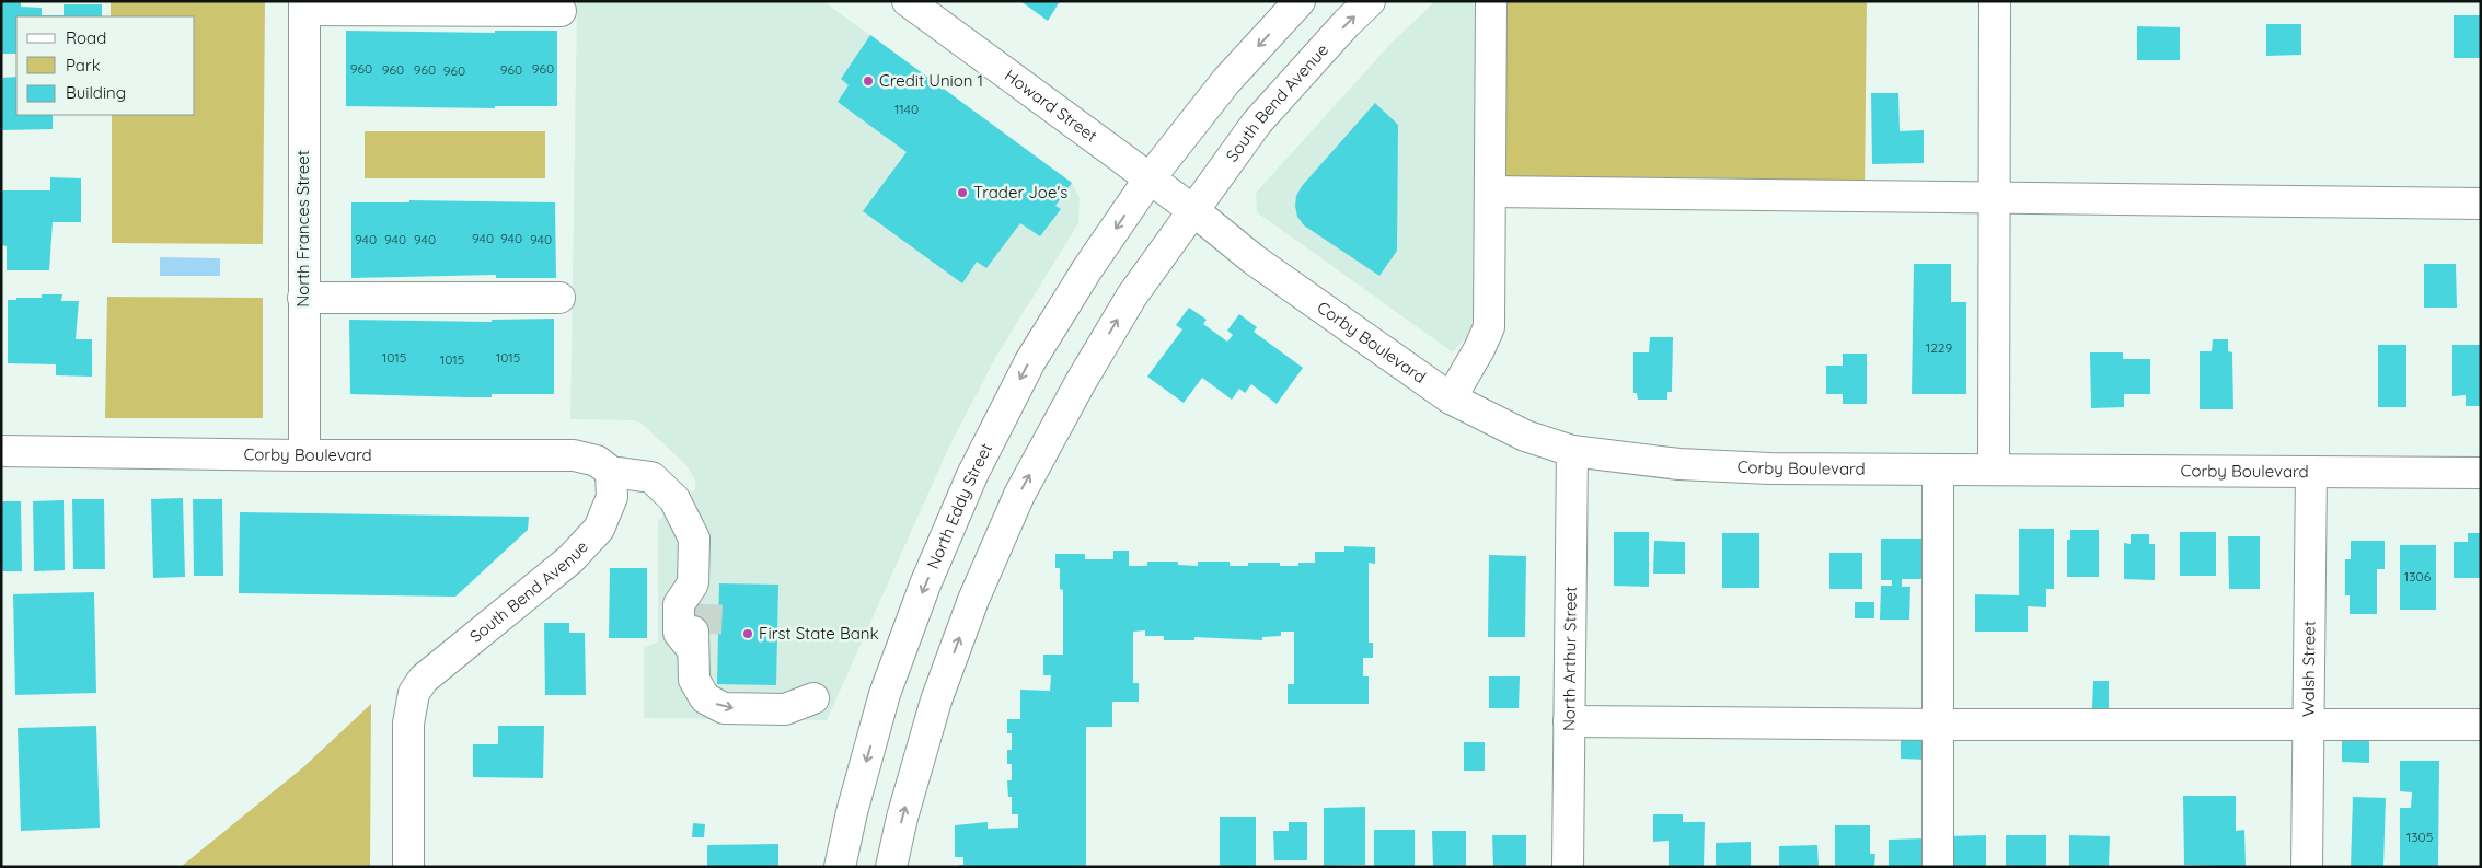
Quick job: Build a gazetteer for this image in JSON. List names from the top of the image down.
{
  "streets": {
    "street": [
      "South Bend Avenue",
      "Howard Street",
      "North Frances Street",
      "Corby Boulevard",
      "North Eddy Street",
      "North Arthur Street",
      "Walsh Street"
    ]
  },
  "crossings": [
    ["South Bend Avenue", "Howard Street"],
    ["South Bend Avenue", "Corby Boulevard"],
    ["Howard Street", "Corby Boulevard"],
    ["Howard Street", "North Eddy Street"],
    ["North Frances Street", "Corby Boulevard"],
    ["Corby Boulevard", "North Arthur Street"],
    ["Corby Boulevard", "Walsh Street"]
  ],
  "places": ["Credit Union 1", "Trader Joe's", "First State Bank"],
  "house_numbers": [
    "960",
    "960",
    "960",
    "960",
    "960",
    "960",
    "1140",
    "940",
    "940",
    "940",
    "940",
    "940",
    "940",
    "1229",
    "1015",
    "1015",
    "1015",
    "1306",
    "1305"
  ],
  "legend": ["Road", "Park", "Building"]
}
